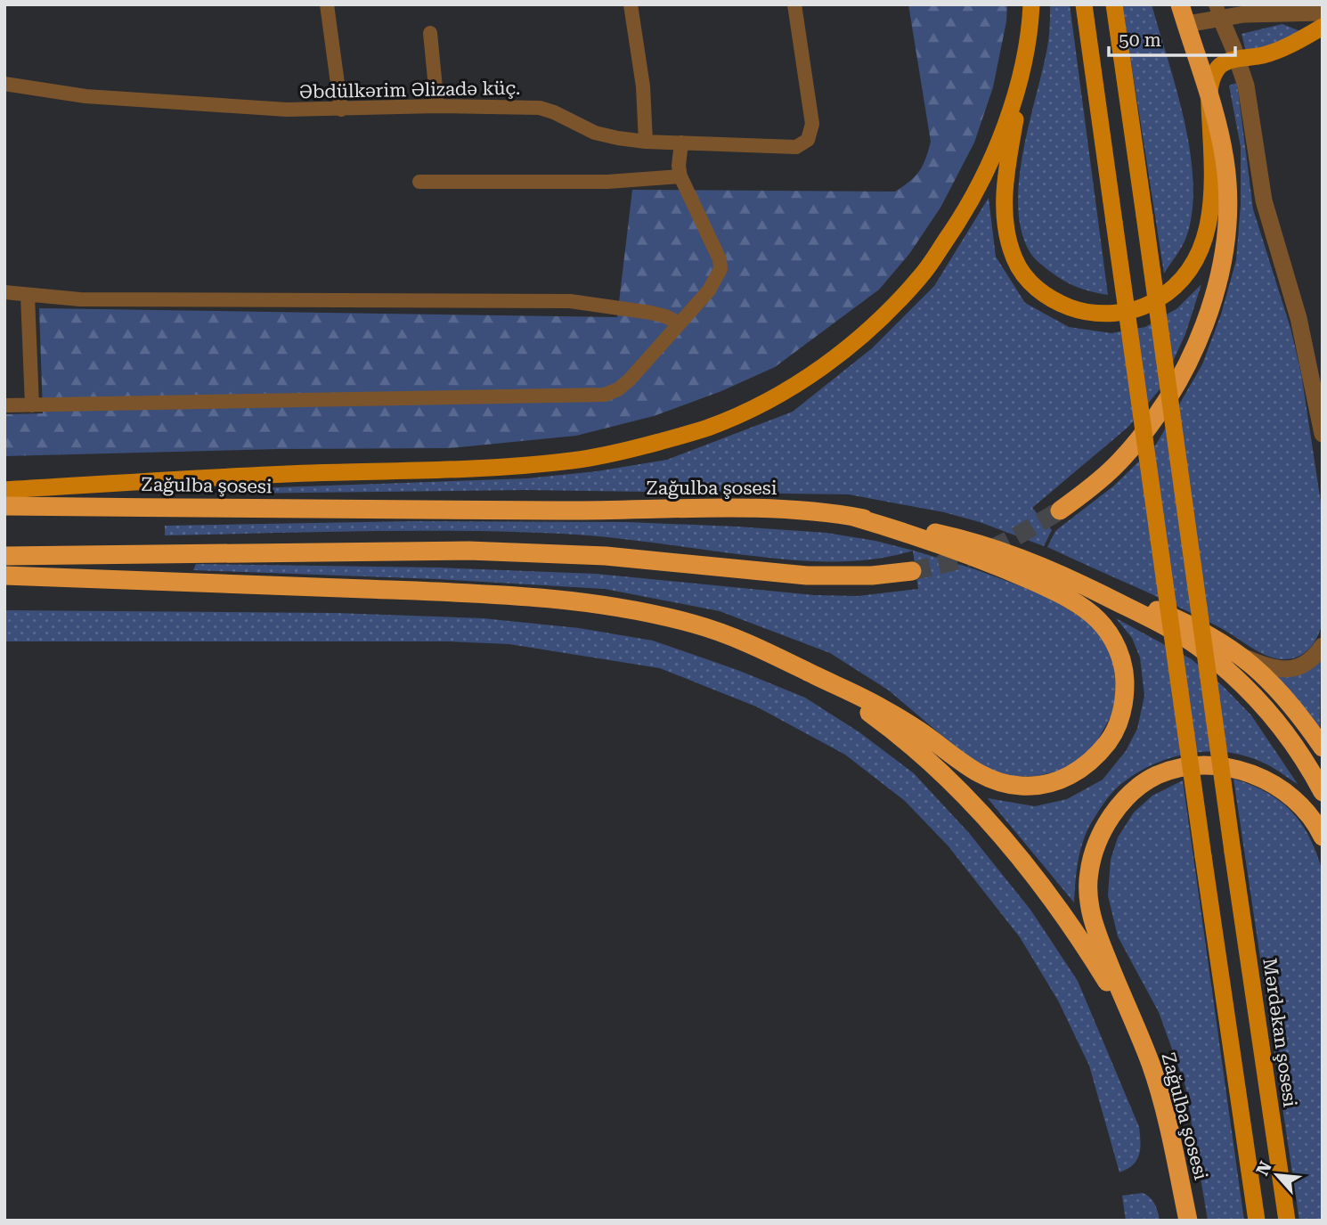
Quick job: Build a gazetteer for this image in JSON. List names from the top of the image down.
{
  "streets": {
    "highway": ["Zağulba şosesi"],
    "main road": ["Mərdəkan şosesi"],
    "street": ["Əbdülkərim Əlizadə küç."]
  },
  "scale_bar": "50 m",
  "north": "top left"
}
